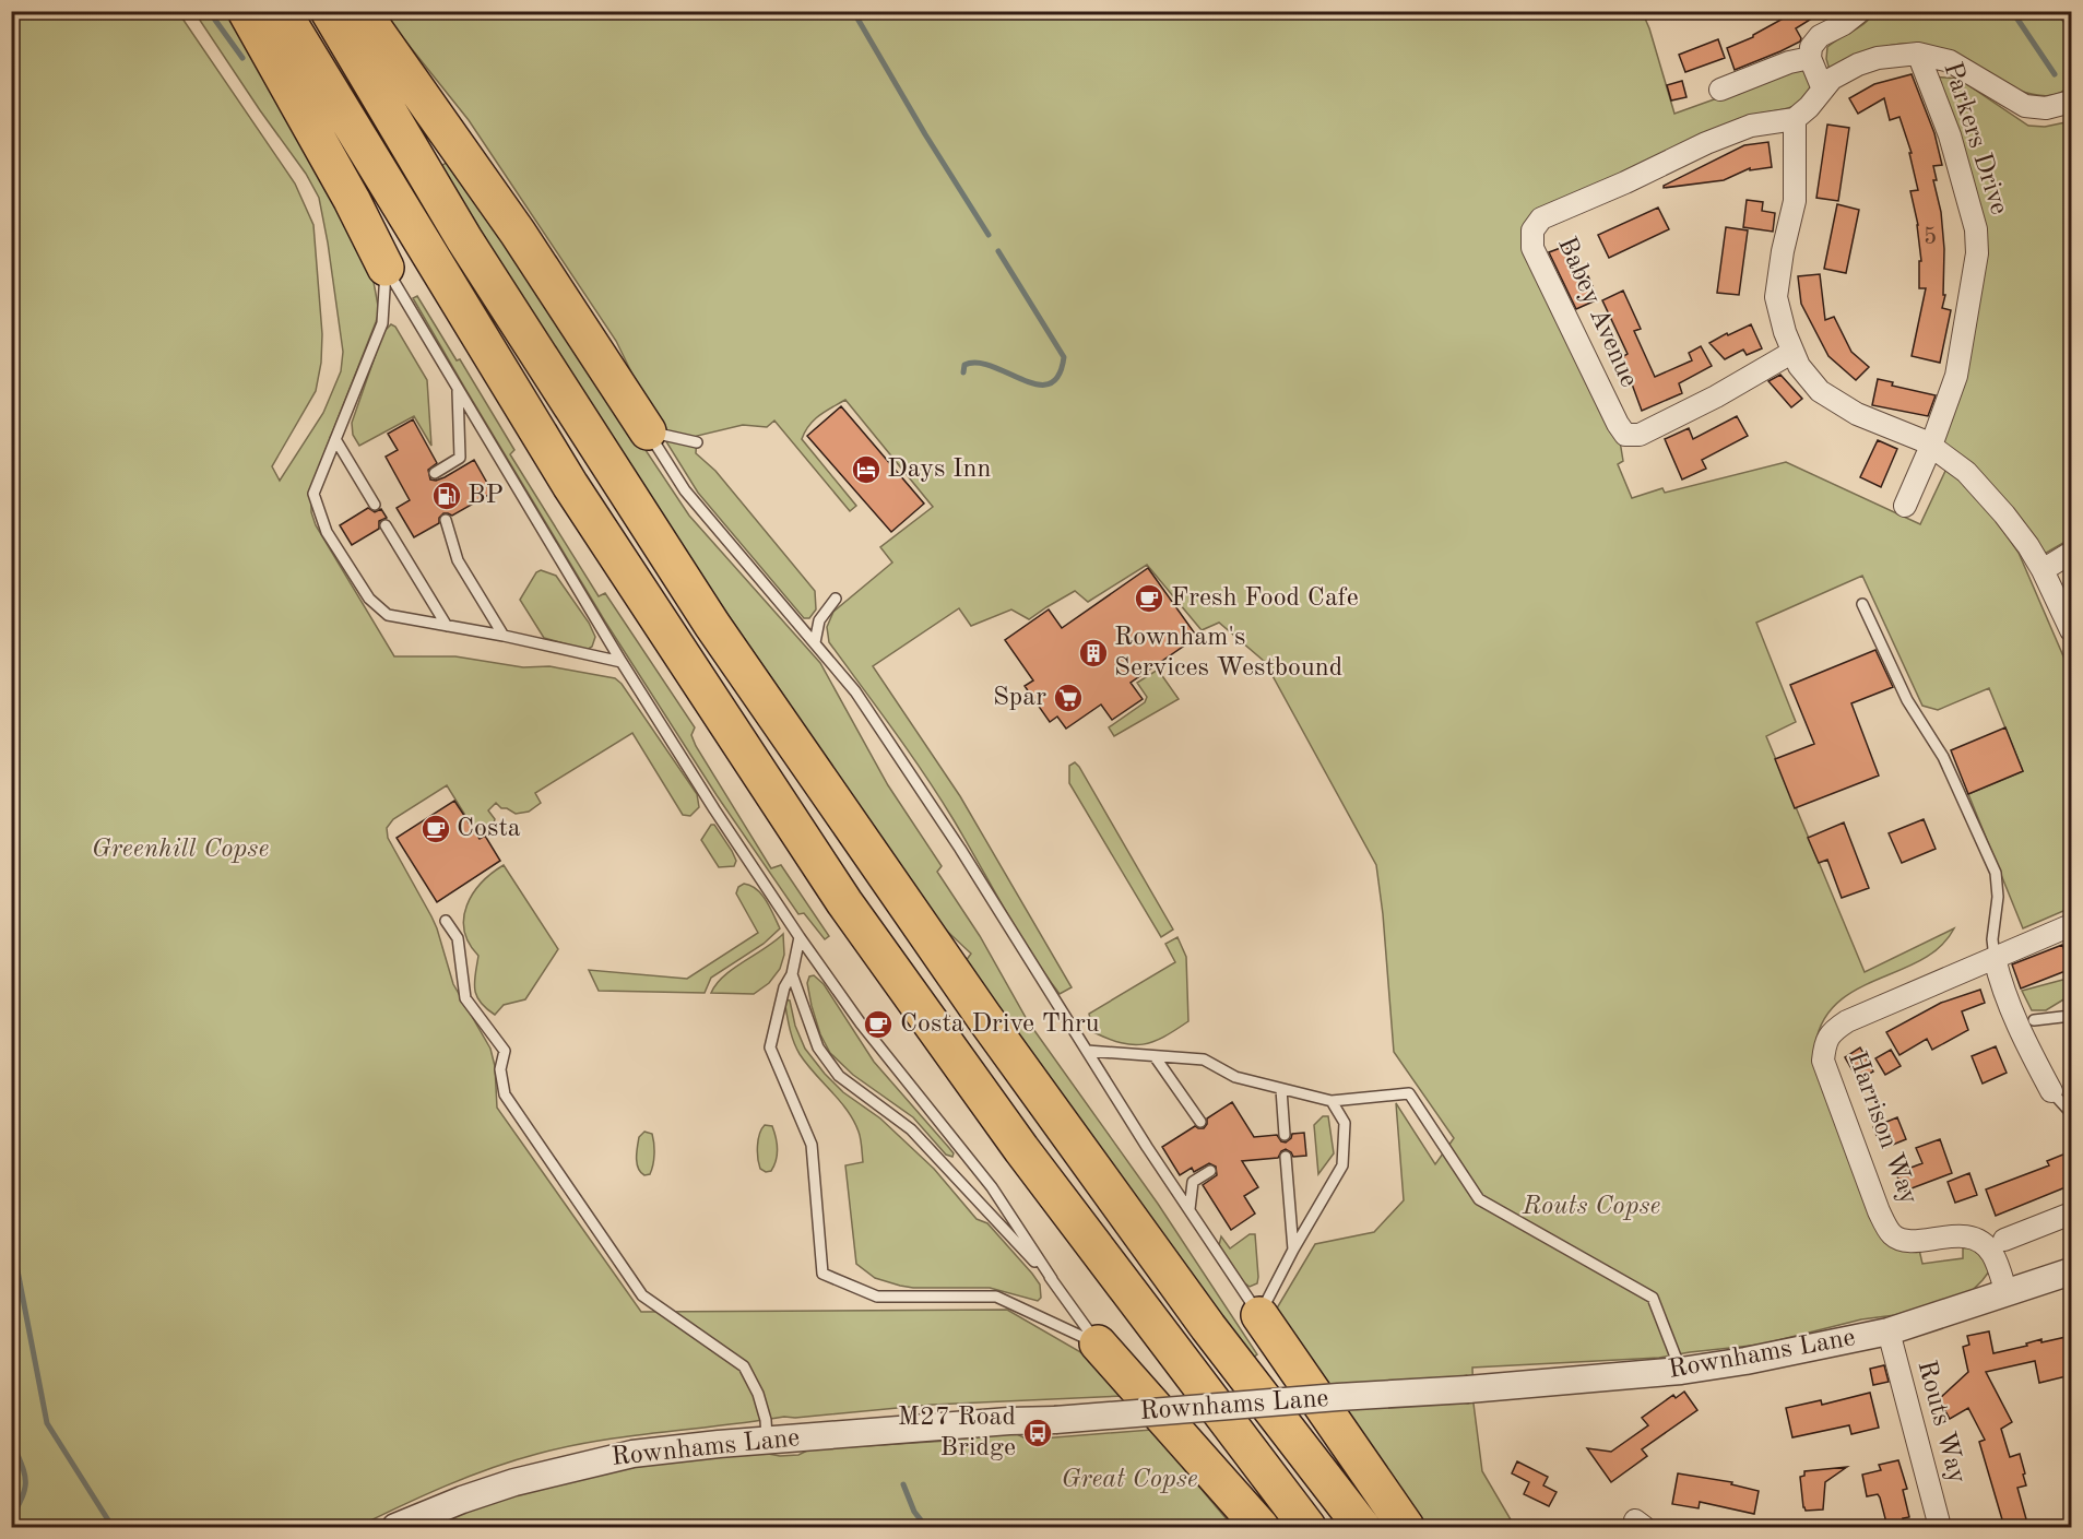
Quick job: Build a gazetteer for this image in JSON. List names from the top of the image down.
{
  "streets": {
    "street": [
      "Parkers Drive",
      "Babey Avenue",
      "Harrison Way",
      "Rownhams Lane",
      "Routs Way"
    ]
  },
  "crossings": [
    ["Harrison Way", "Rownhams Lane"],
    ["Rownhams Lane", "Routs Way"]
  ],
  "parks": ["Greenhill Copse", "Routs Copse", "Great Copse"],
  "places": {
    "hotel": ["Days Inn"],
    "fuel station": ["BP"],
    "cafe": ["Fresh Food Cafe", "Costa", "Costa Drive Thru"],
    "building": ["Rownham's Services Westbound"],
    "supermarket": ["Spar"],
    "bus stop": ["M27 Road Bridge"]
  },
  "house_numbers": ["5"]
}
